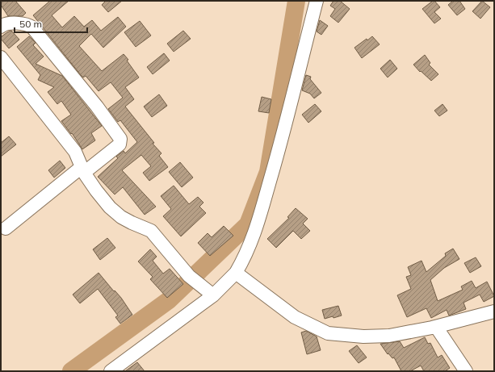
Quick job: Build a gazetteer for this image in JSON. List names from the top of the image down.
{
  "scale_bar": "50 m"
}
